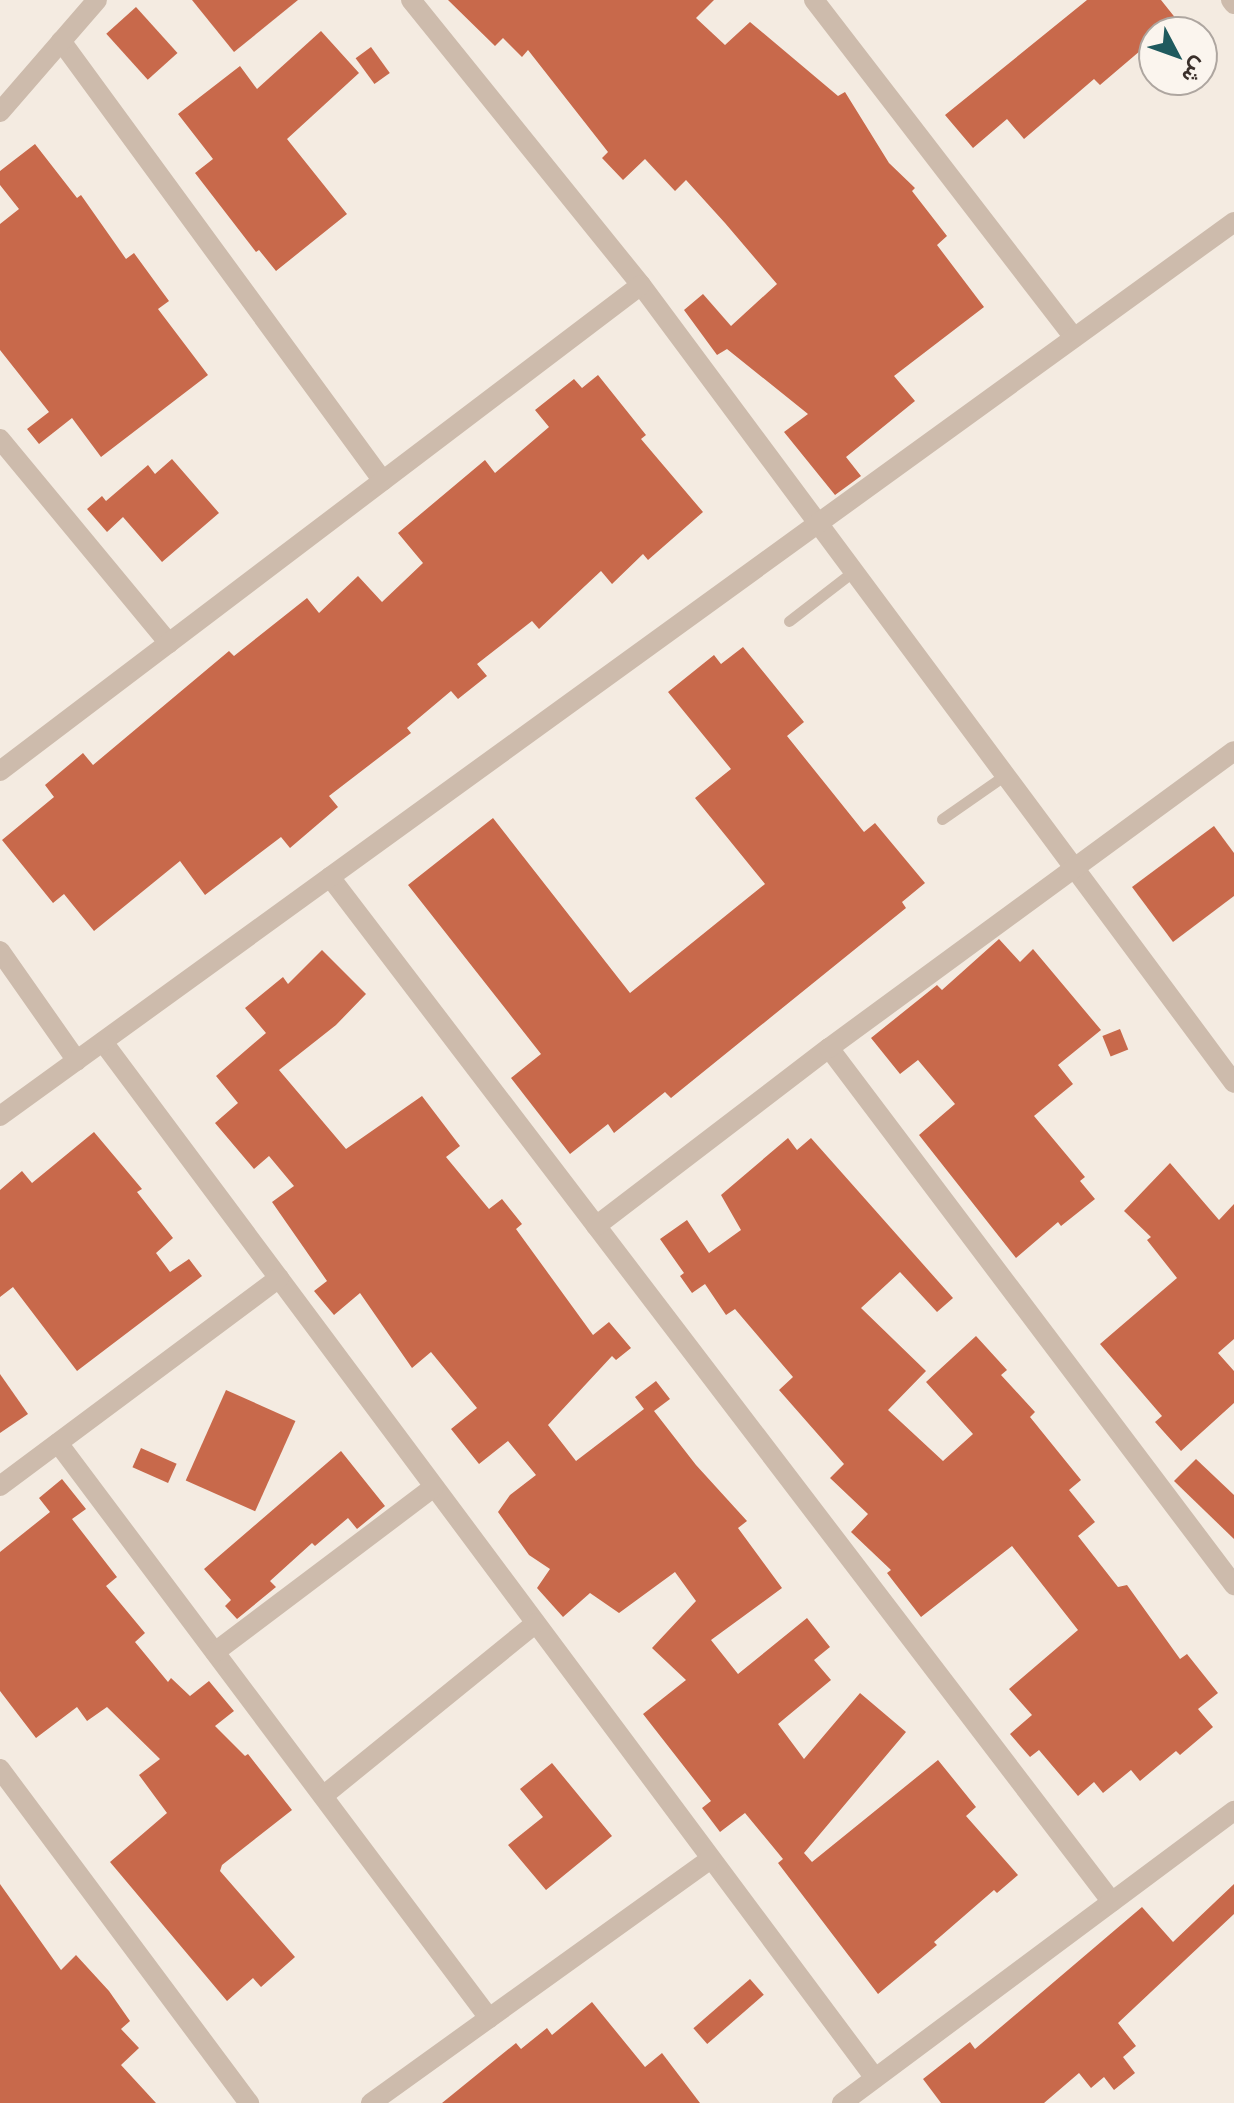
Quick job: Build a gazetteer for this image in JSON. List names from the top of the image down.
{
  "north": "bottom right"
}
